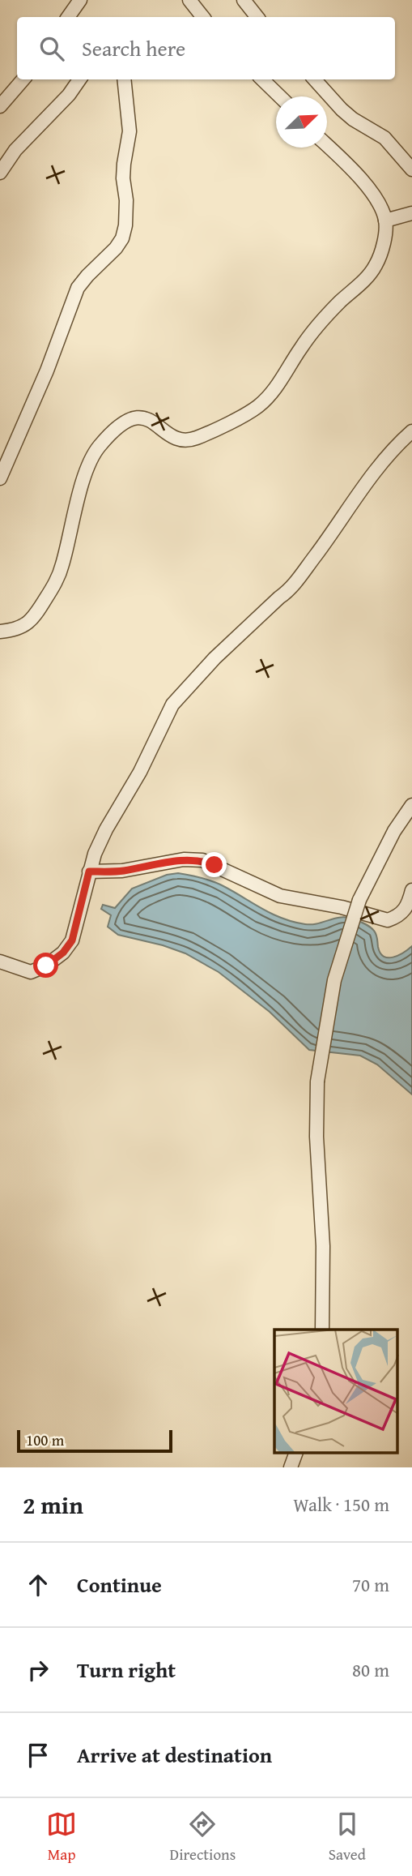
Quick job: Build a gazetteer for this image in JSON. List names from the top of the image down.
{
  "scale_bar": "100 m",
  "north": "top right",
  "page": {
    "search": "Search here",
    "scale": "100 m",
    "heading": ["2 min", "Walk · 150 m"],
    "list": [
      ["Continue", "70 m"],
      ["Turn right", "80 m"],
      "Arrive at destination"
    ],
    "nav": ["Map", "Directions", "Saved"]
  }
}
